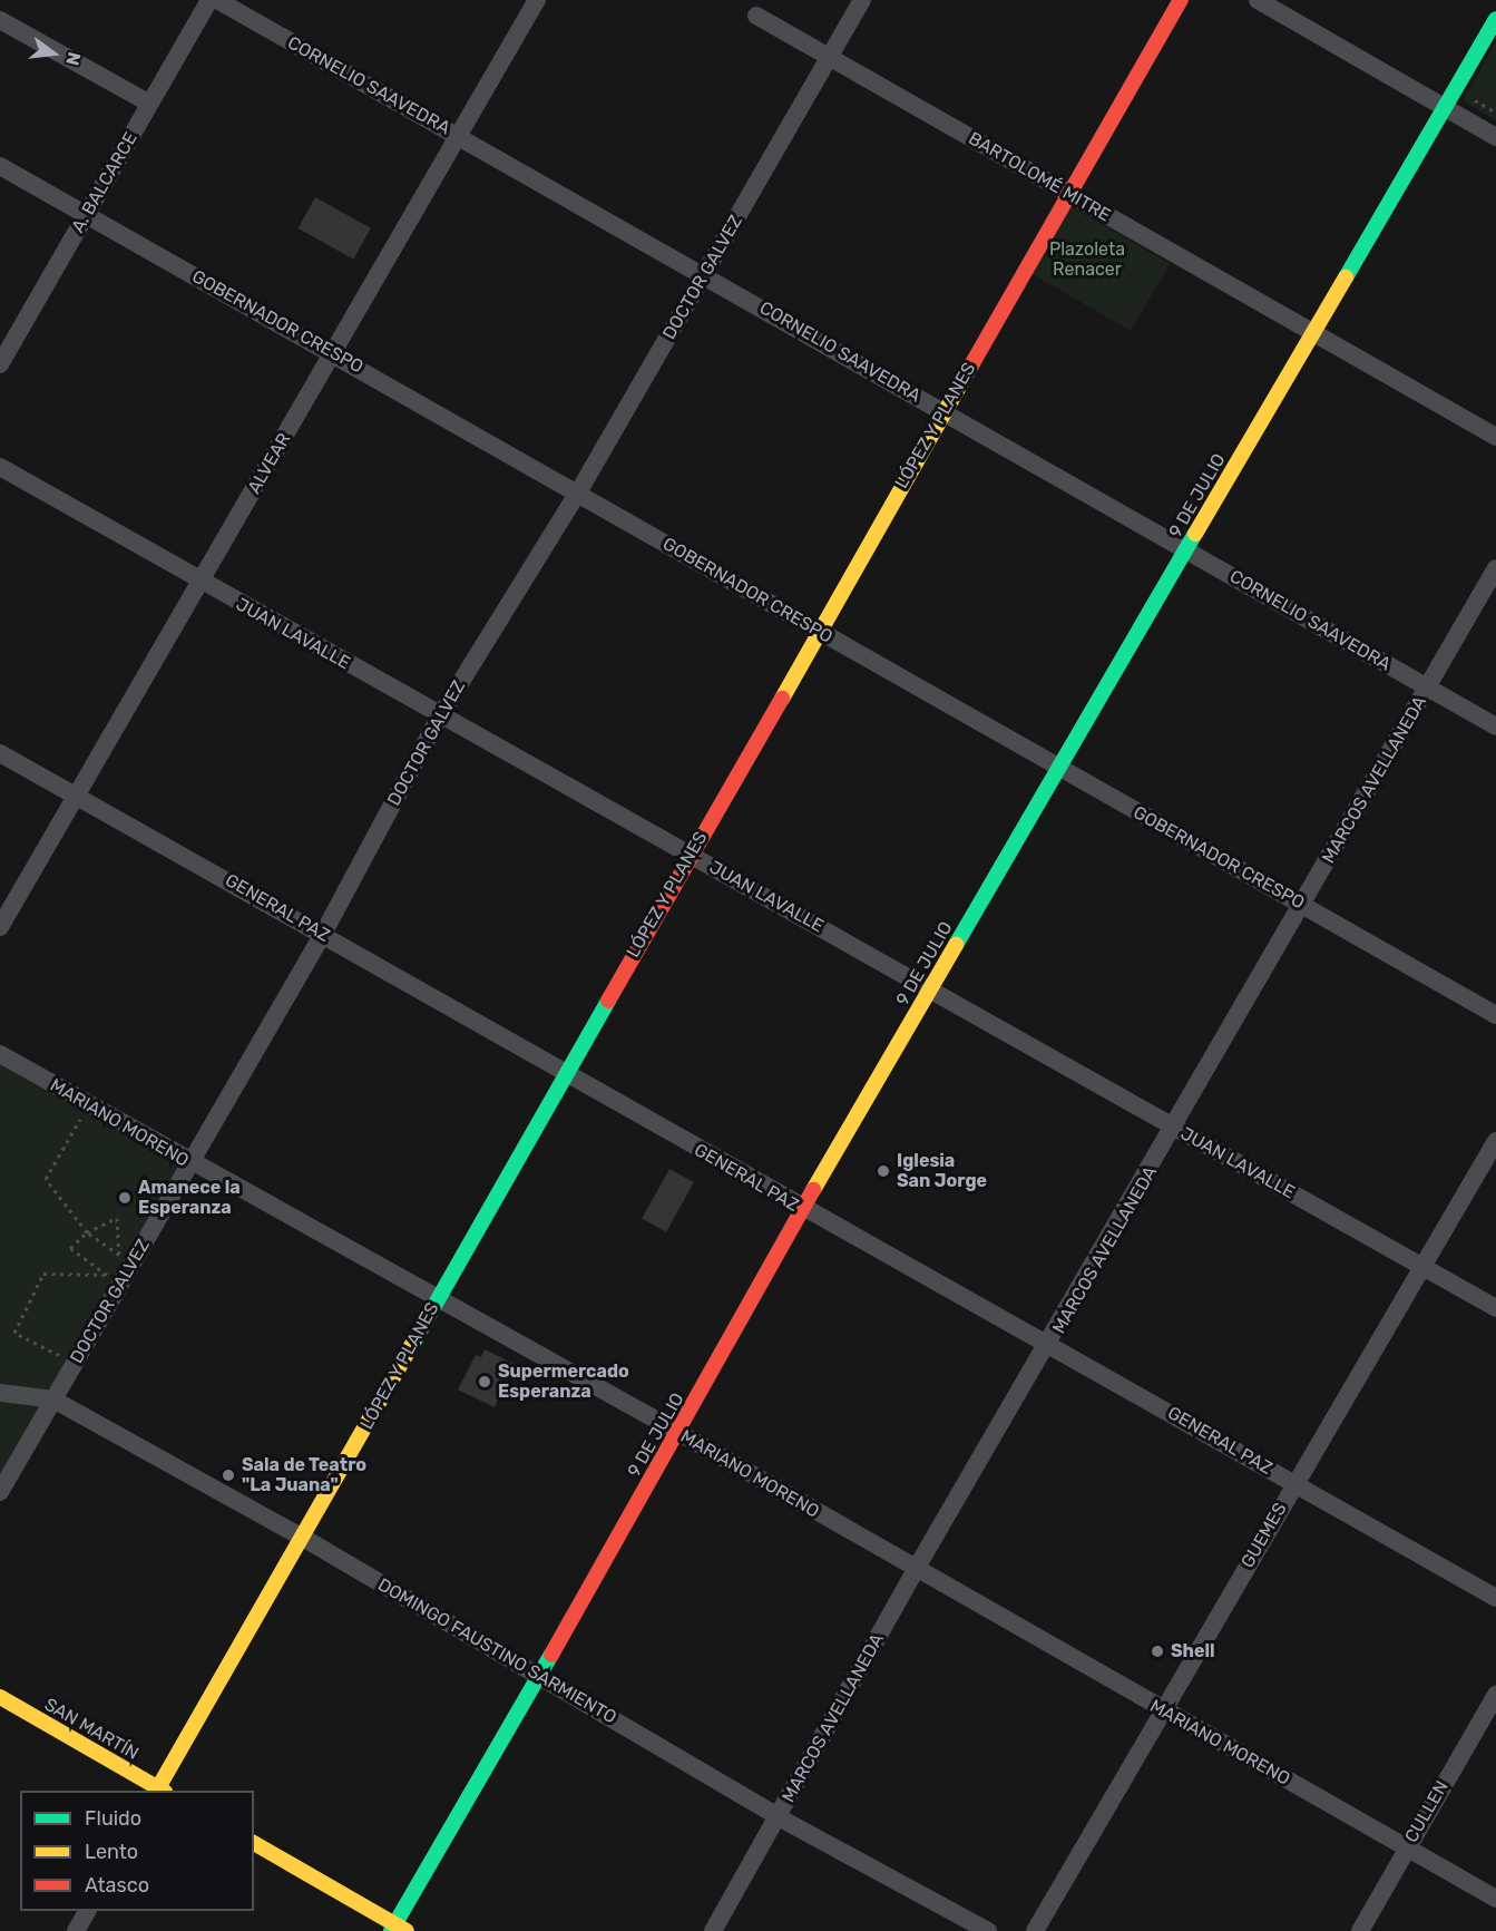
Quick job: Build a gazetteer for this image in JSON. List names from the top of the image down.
{
  "streets": {
    "street": [
      "CORNELIO SAAVEDRA",
      "BARTOLOMÉ MITRE",
      "A. BALCARCE",
      "DOCTOR GALVEZ",
      "GOBERNADOR CRESPO",
      "LÓPEZ Y PLANES",
      "ALVEAR",
      "9 DE JULIO",
      "JUAN LAVALLE",
      "MARCOS AVELLANEDA",
      "GENERAL PAZ",
      "MARIANO MORENO",
      "GUEMES",
      "DOMINGO FAUSTINO SARMIENTO",
      "SAN MARTÍN",
      "CULLEN"
    ]
  },
  "crossings": [
    ["CORNELIO SAAVEDRA", "DOCTOR GALVEZ"],
    ["CORNELIO SAAVEDRA", "LÓPEZ Y PLANES"],
    ["CORNELIO SAAVEDRA", "ALVEAR"],
    ["CORNELIO SAAVEDRA", "9 DE JULIO"],
    ["CORNELIO SAAVEDRA", "MARCOS AVELLANEDA"],
    ["BARTOLOMÉ MITRE", "DOCTOR GALVEZ"],
    ["BARTOLOMÉ MITRE", "LÓPEZ Y PLANES"],
    ["BARTOLOMÉ MITRE", "9 DE JULIO"],
    ["A. BALCARCE", "GOBERNADOR CRESPO"],
    ["DOCTOR GALVEZ", "GOBERNADOR CRESPO"],
    ["DOCTOR GALVEZ", "JUAN LAVALLE"],
    ["DOCTOR GALVEZ", "GENERAL PAZ"],
    ["DOCTOR GALVEZ", "MARIANO MORENO"],
    ["DOCTOR GALVEZ", "DOMINGO FAUSTINO SARMIENTO"],
    ["GOBERNADOR CRESPO", "LÓPEZ Y PLANES"],
    ["GOBERNADOR CRESPO", "ALVEAR"],
    ["GOBERNADOR CRESPO", "9 DE JULIO"],
    ["GOBERNADOR CRESPO", "MARCOS AVELLANEDA"],
    ["LÓPEZ Y PLANES", "JUAN LAVALLE"],
    ["LÓPEZ Y PLANES", "GENERAL PAZ"],
    ["LÓPEZ Y PLANES", "MARIANO MORENO"],
    ["LÓPEZ Y PLANES", "DOMINGO FAUSTINO SARMIENTO"],
    ["LÓPEZ Y PLANES", "SAN MARTÍN"],
    ["ALVEAR", "JUAN LAVALLE"],
    ["ALVEAR", "GENERAL PAZ"],
    ["9 DE JULIO", "JUAN LAVALLE"],
    ["9 DE JULIO", "GENERAL PAZ"],
    ["9 DE JULIO", "MARIANO MORENO"],
    ["9 DE JULIO", "DOMINGO FAUSTINO SARMIENTO"],
    ["JUAN LAVALLE", "MARCOS AVELLANEDA"],
    ["JUAN LAVALLE", "GUEMES"],
    ["MARCOS AVELLANEDA", "GENERAL PAZ"],
    ["MARCOS AVELLANEDA", "MARIANO MORENO"],
    ["MARCOS AVELLANEDA", "DOMINGO FAUSTINO SARMIENTO"],
    ["GENERAL PAZ", "GUEMES"],
    ["MARIANO MORENO", "GUEMES"],
    ["MARIANO MORENO", "CULLEN"]
  ],
  "parks": ["Plazoleta Renacer"],
  "places": [
    "Iglesia San Jorge",
    "Amanece la Esperanza",
    "Supermercado Esperanza",
    "Sala de Teatro \"La Juana\"",
    "Shell"
  ],
  "legend": ["Fluido", "Lento", "Atasco"],
  "north": "right"
}
